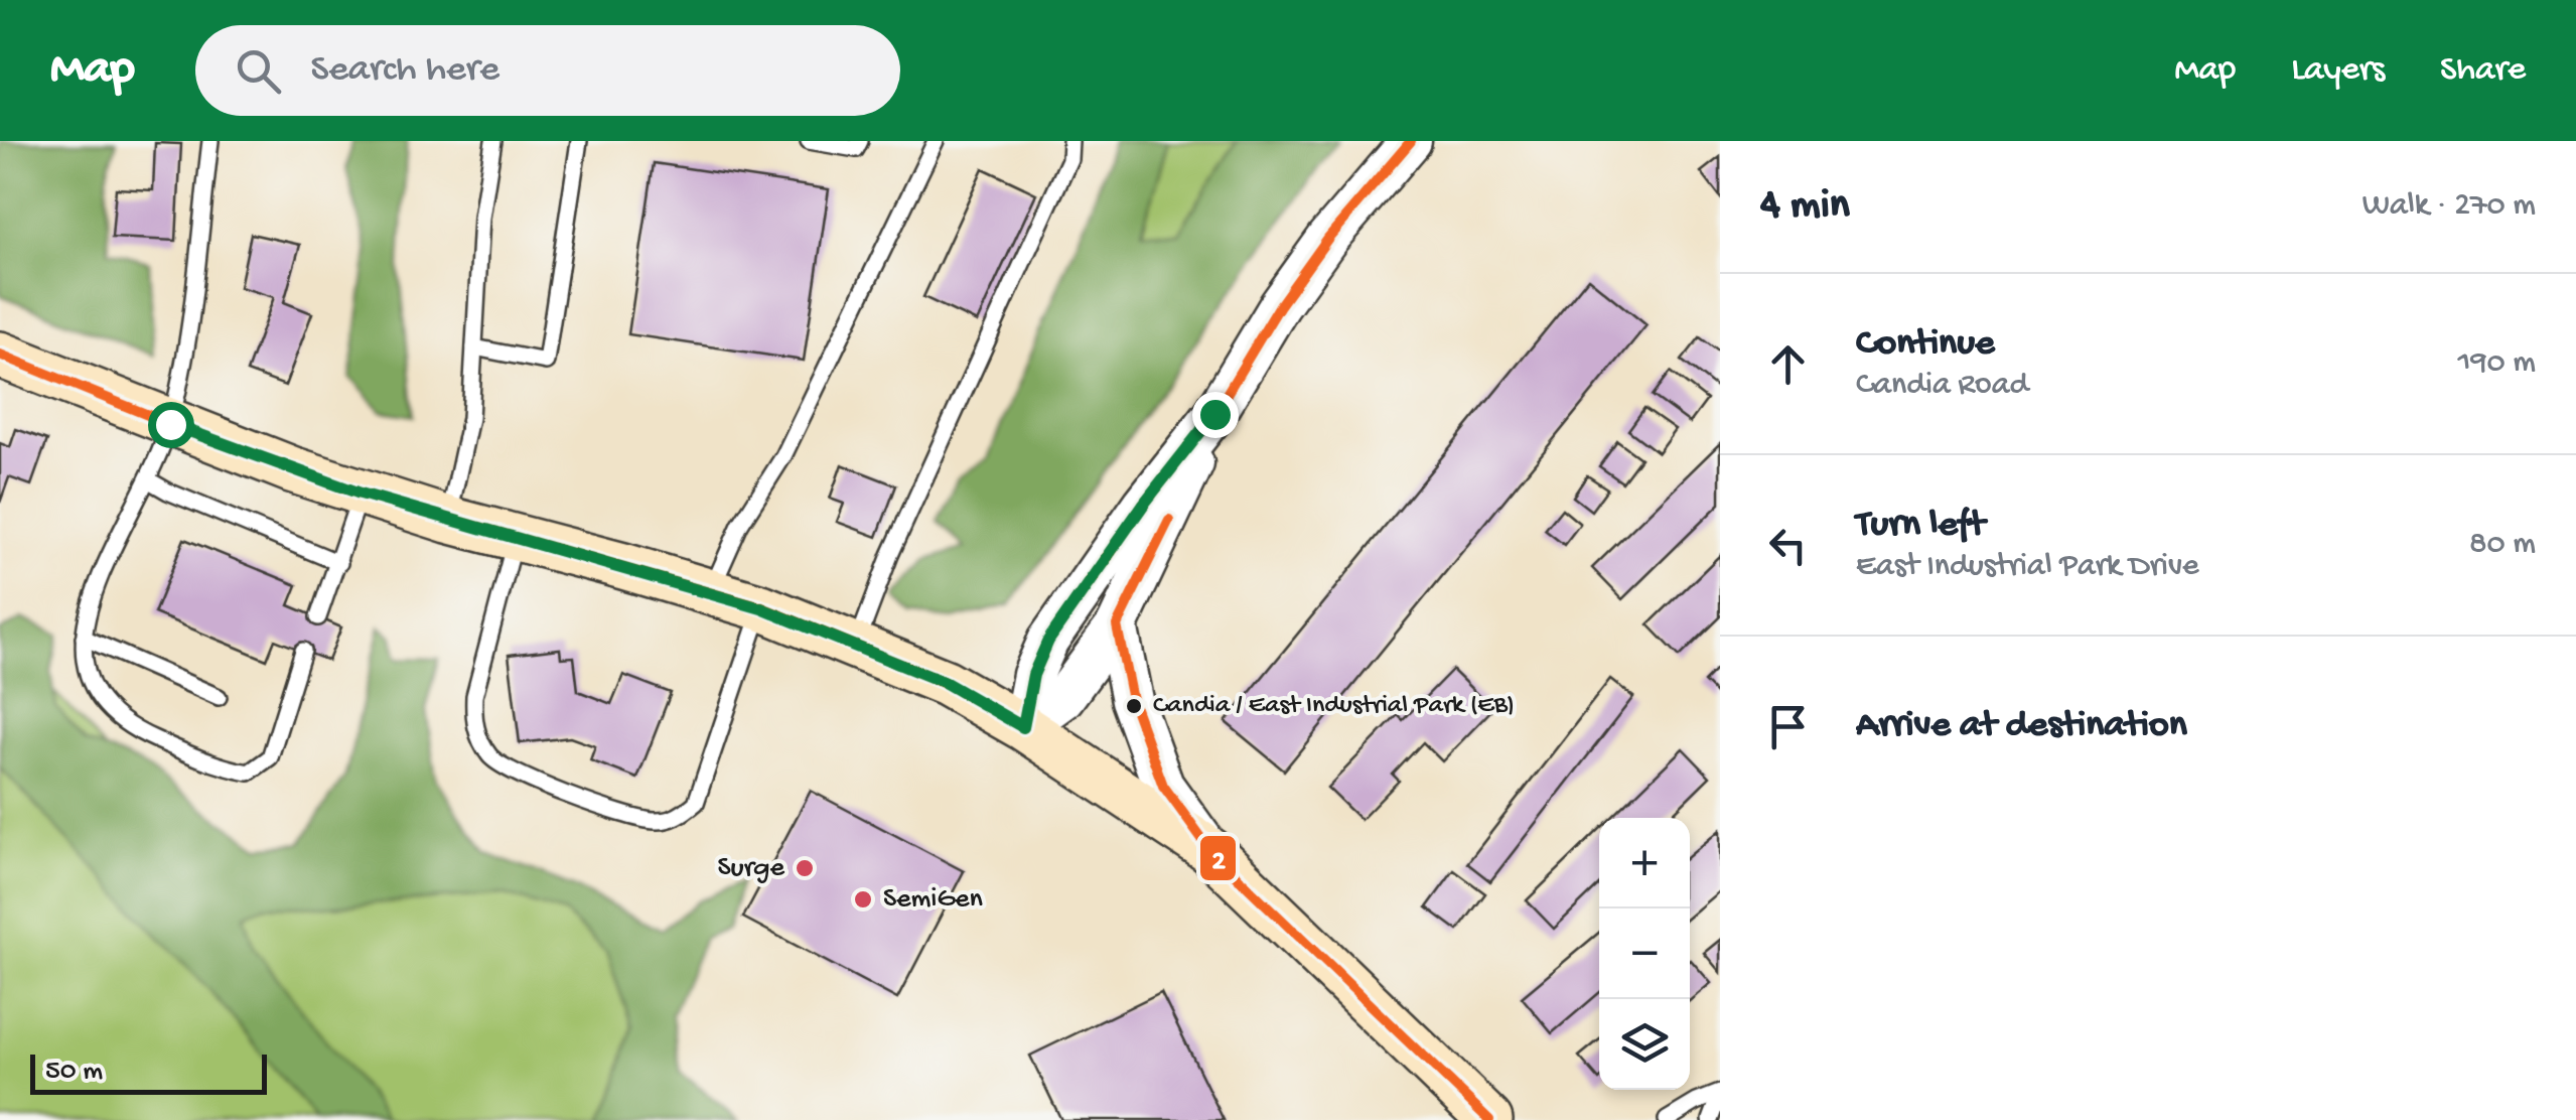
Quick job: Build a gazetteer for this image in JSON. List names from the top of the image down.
{
  "places": ["Candia / East Industrial Park (EB)", "Surge", "SemiGen"],
  "lines": ["transit line 2"],
  "scale_bar": "50 m",
  "page": {
    "header": "Map",
    "search": "Search here",
    "nav": ["Map", "Layers", "Share"],
    "heading": ["4 min", "Walk · 270 m"],
    "list": [
      ["Continue", "Candia Road", "190 m"],
      ["Turn left", "East Industrial Park Drive", "80 m"],
      "Arrive at destination"
    ],
    "map_buttons": ["+", "−"],
    "scale": "50 m"
  }
}
